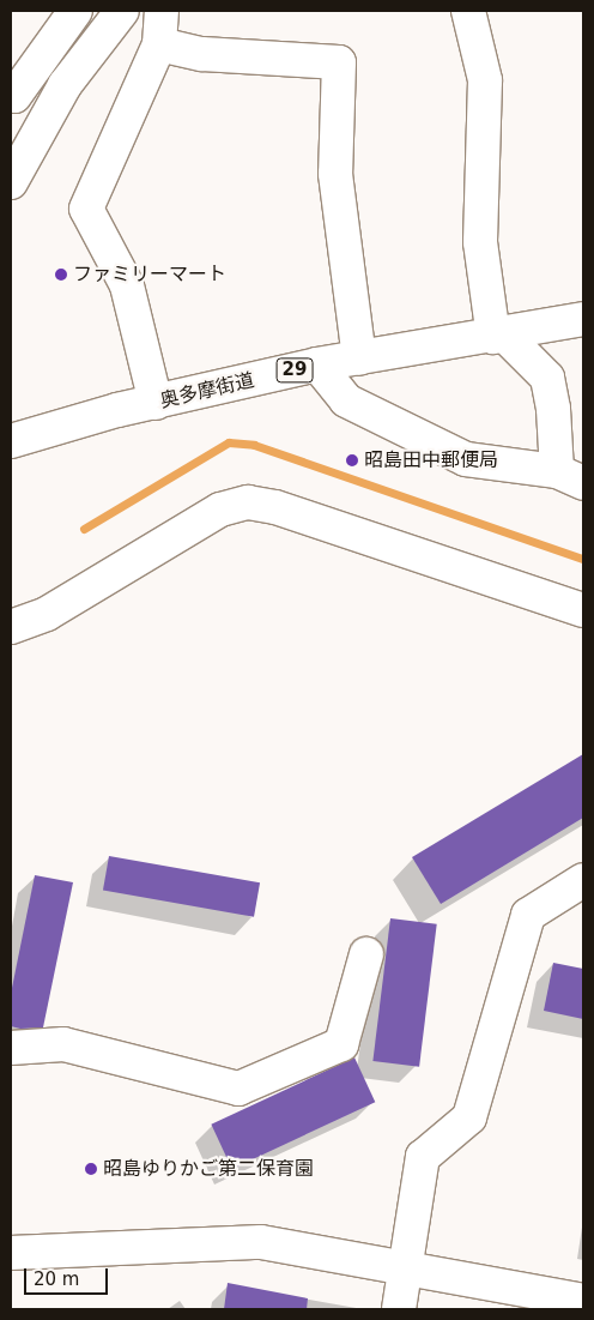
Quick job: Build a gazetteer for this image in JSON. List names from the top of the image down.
{
  "streets": {
    "street": ["29", "奥多摩街道"]
  },
  "places": ["ファミリーマート", "昭島田中郵便局", "昭島ゆりかご第二保育園"],
  "scale_bar": "20 m"
}
